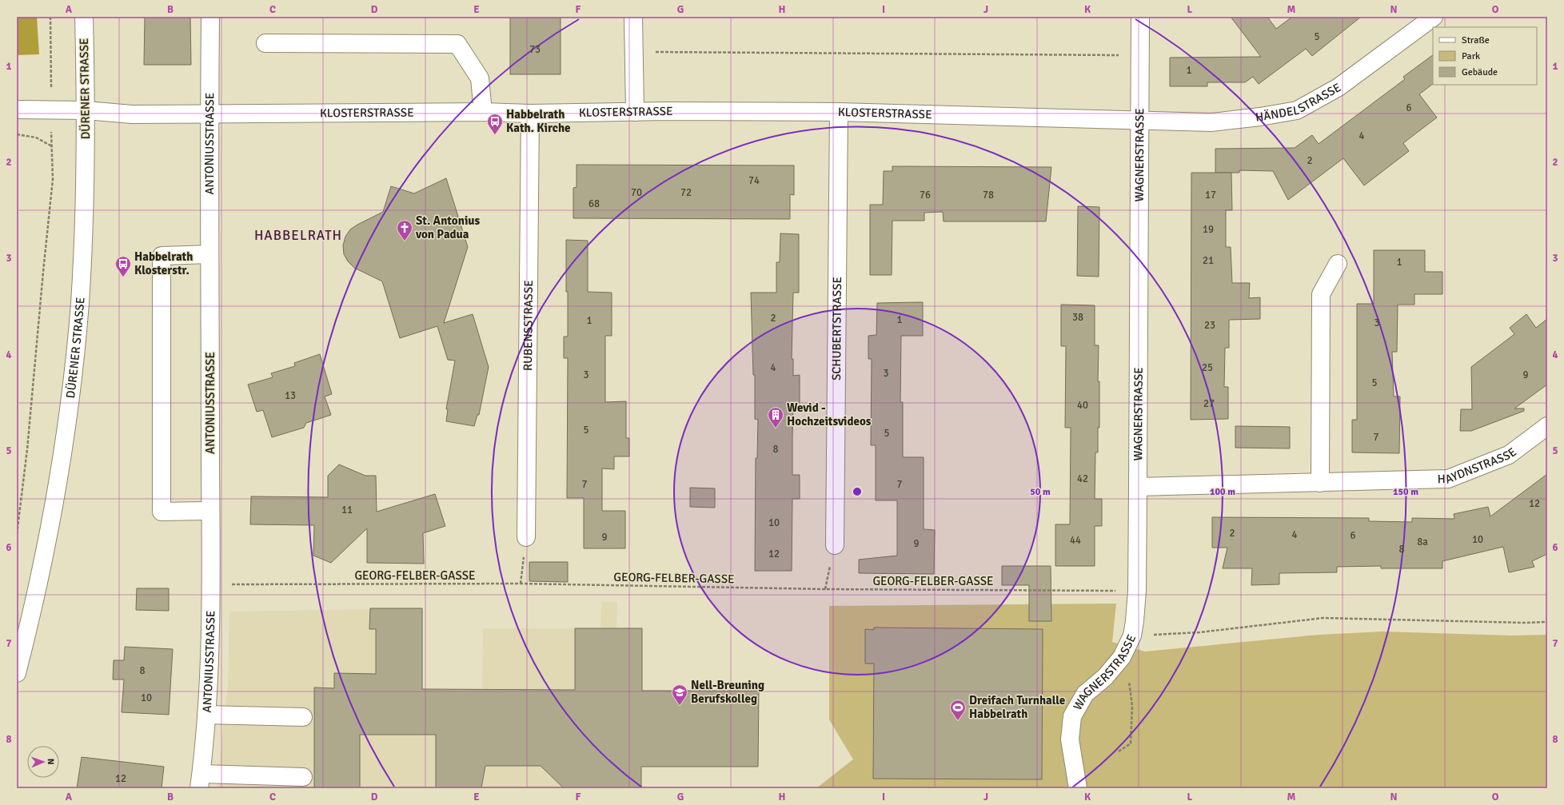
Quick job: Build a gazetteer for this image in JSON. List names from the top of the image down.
{
  "streets": {
    "street": [
      "DÜRENER STRASSE",
      "HÄNDELSTRASSE",
      "KLOSTERSTRASSE",
      "ANTONIUSSTRASSE",
      "WAGNERSTRASSE",
      "RUBENSSTRASSE",
      "SCHUBERTSTRASSE",
      "HAYDNSTRASSE"
    ],
    "path": ["GEORG-FELBER-GASSE"]
  },
  "crossings": [
    ["DÜRENER STRASSE", "KLOSTERSTRASSE"],
    ["HÄNDELSTRASSE", "KLOSTERSTRASSE"],
    ["HÄNDELSTRASSE", "WAGNERSTRASSE"],
    ["KLOSTERSTRASSE", "ANTONIUSSTRASSE"],
    ["KLOSTERSTRASSE", "WAGNERSTRASSE"],
    ["KLOSTERSTRASSE", "RUBENSSTRASSE"],
    ["KLOSTERSTRASSE", "SCHUBERTSTRASSE"],
    ["ANTONIUSSTRASSE", "GEORG-FELBER-GASSE"],
    ["WAGNERSTRASSE", "HAYDNSTRASSE"],
    ["WAGNERSTRASSE", "GEORG-FELBER-GASSE"]
  ],
  "districts": ["HABBELRATH"],
  "places": {
    "bus stop": ["Habbelrath Kath. Kirche", "Habbelrath Klosterstr."],
    "church": ["St. Antonius von Padua"],
    "building": ["Wevid - Hochzeitsvideos"],
    "school or university": ["Nell-Breuning Berufskolleg"],
    "sports": ["Dreifach Turnhalle Habbelrath"]
  },
  "house_numbers": [
    "5",
    "73",
    "1",
    "6",
    "4",
    "2",
    "74",
    "70",
    "72",
    "76",
    "78",
    "17",
    "68",
    "19",
    "21",
    "1",
    "38",
    "2",
    "1",
    "1",
    "3",
    "23",
    "4",
    "25",
    "3",
    "3",
    "9",
    "5",
    "13",
    "27",
    "40",
    "5",
    "5",
    "7",
    "8",
    "42",
    "7",
    "7",
    "12",
    "11",
    "10",
    "2",
    "4",
    "6",
    "9",
    "10",
    "44",
    "8a",
    "9",
    "8",
    "12",
    "8",
    "10",
    "12"
  ],
  "legend": ["Straße", "Park", "Gebäude"],
  "north": "right",
  "grid": {
    "columns": [
      "A",
      "B",
      "C",
      "D",
      "E",
      "F",
      "G",
      "H",
      "I",
      "J",
      "K",
      "L",
      "M",
      "N",
      "O"
    ],
    "rows": [
      "1",
      "2",
      "3",
      "4",
      "5",
      "6",
      "7",
      "8"
    ]
  },
  "rings": ["50 m", "100 m", "150 m"]
}
